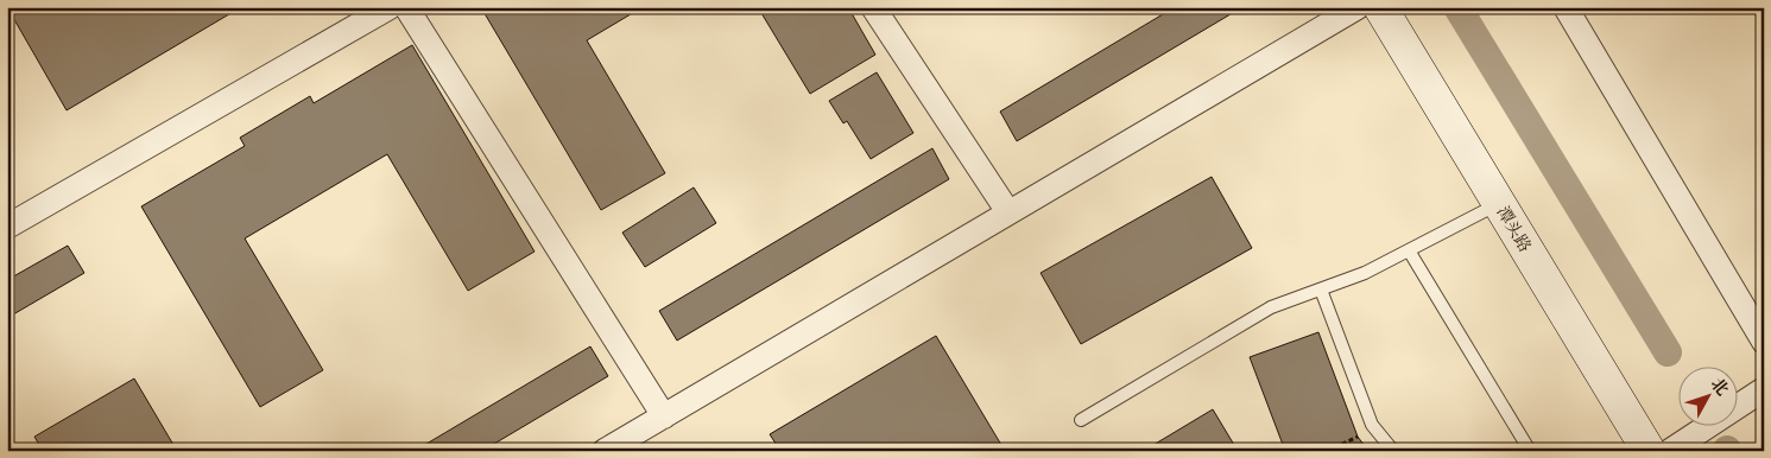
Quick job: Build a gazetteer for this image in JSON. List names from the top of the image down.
{
  "streets": {
    "street": ["潭头路"]
  },
  "north": "top right"
}
